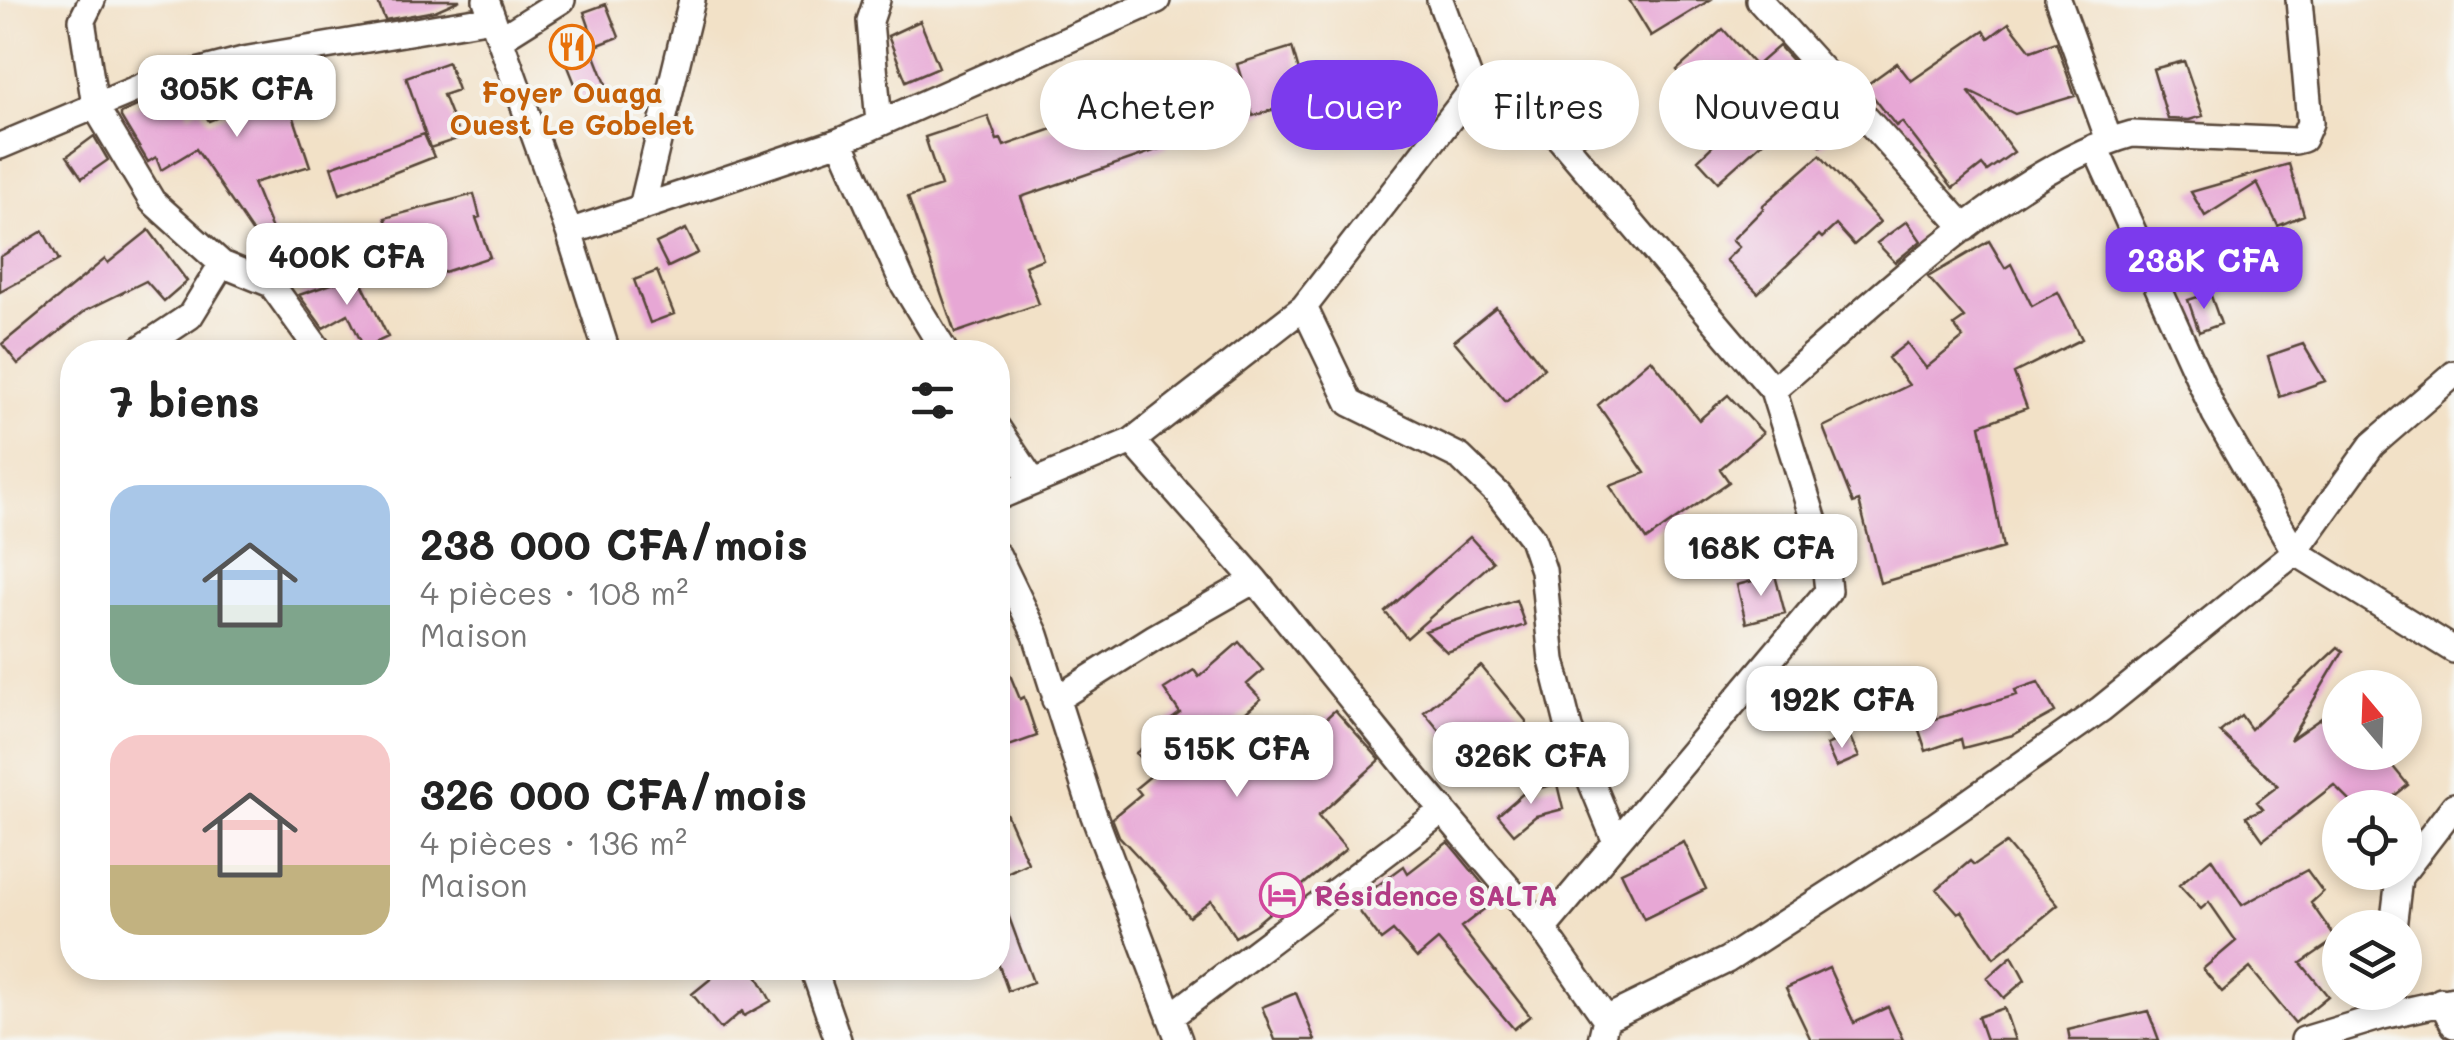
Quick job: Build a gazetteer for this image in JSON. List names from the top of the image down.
{
  "places": {
    "restaurant": ["Foyer Ouaga Ouest Le Gobelet"],
    "hotel": ["Résidence SALTA"]
  },
  "north": "top",
  "page": {
    "price": [
      "305K CFA",
      "400K CFA",
      "238K CFA",
      "168K CFA",
      "192K CFA",
      "515K CFA",
      "326K CFA"
    ],
    "chip": [
      "Acheter",
      "Louer",
      "Filtres",
      "Nouveau"
    ],
    "heading": "7 biens",
    "list": [
      {
        "name": "238 000 CFA/mois",
        "note": "4 pièces · 108 m² · Maison"
      },
      {
        "name": "326 000 CFA/mois",
        "note": "4 pièces · 136 m² · Maison"
      }
    ]
  }
}
